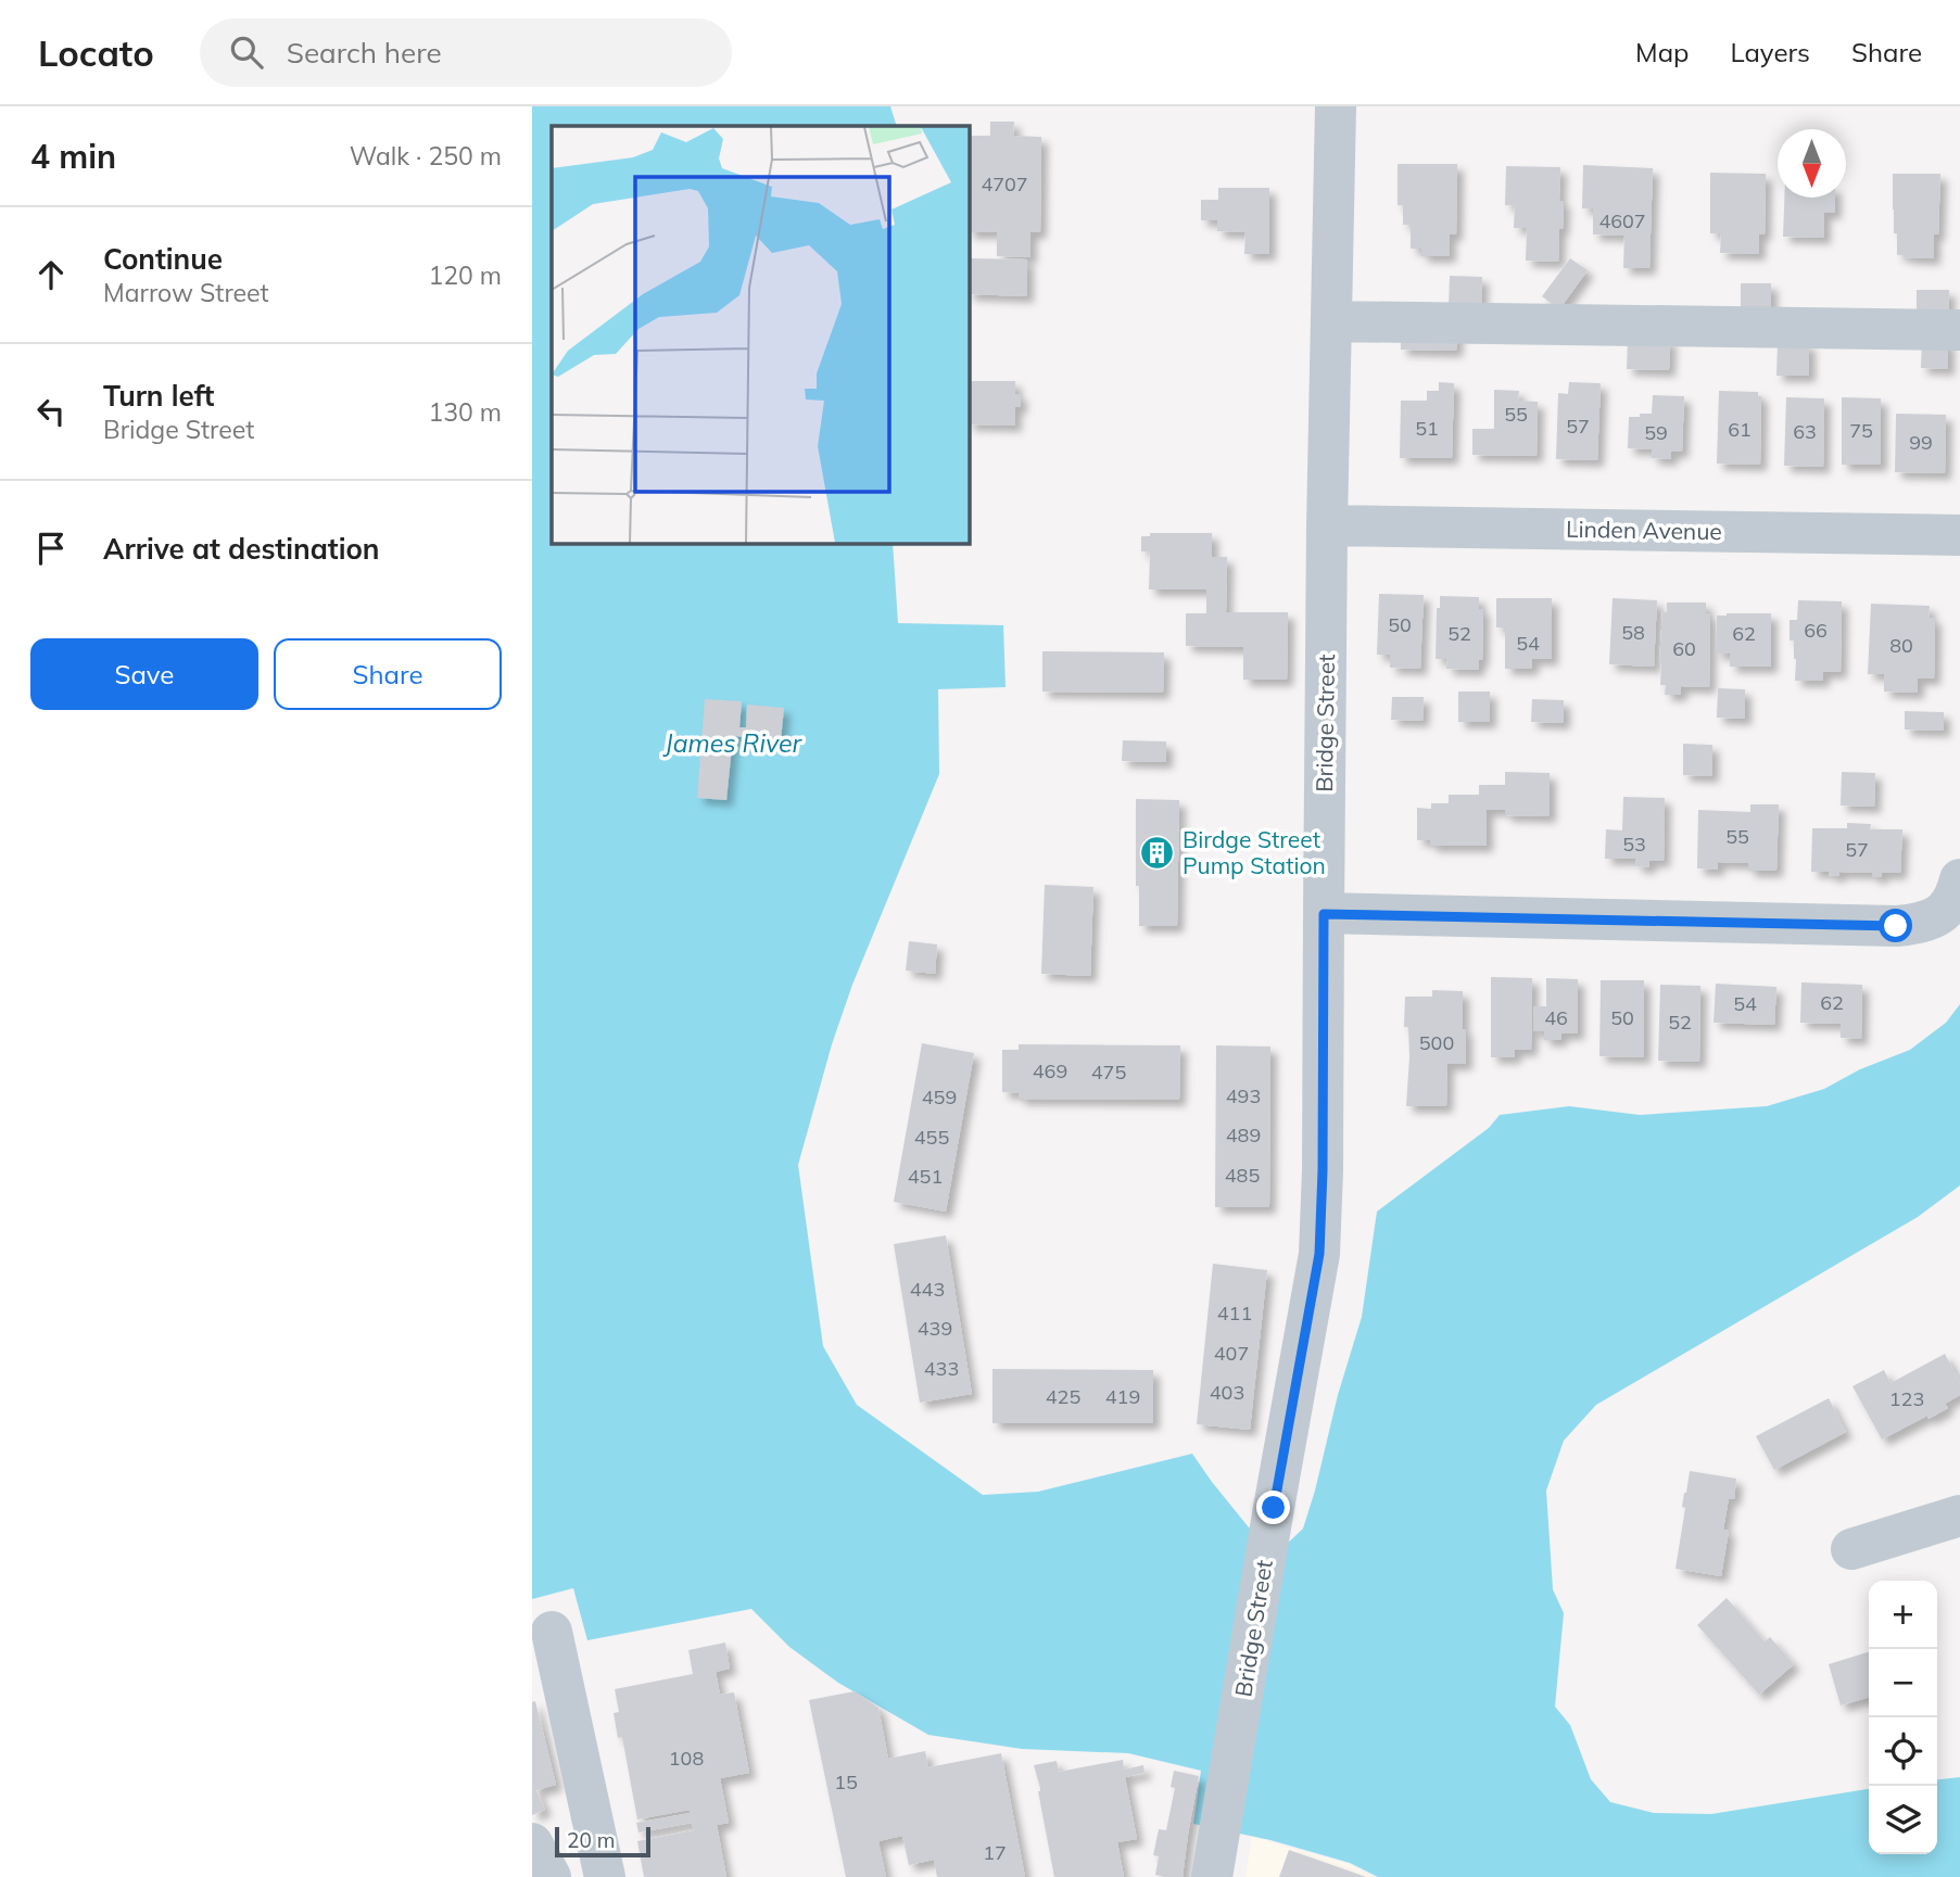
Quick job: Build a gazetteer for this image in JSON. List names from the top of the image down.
{
  "streets": {
    "street": ["Linden Avenue", "Bridge Street"]
  },
  "crossings": [
    ["Linden Avenue", "Bridge Street"]
  ],
  "water": ["James River"],
  "places": {
    "building": ["Birdge Street Pump Station"]
  },
  "house_numbers": [
    "4707",
    "4607",
    "55",
    "57",
    "51",
    "61",
    "75",
    "63",
    "59",
    "99",
    "50",
    "66",
    "58",
    "52",
    "62",
    "54",
    "80",
    "60",
    "55",
    "53",
    "57",
    "62",
    "54",
    "46",
    "50",
    "52",
    "500",
    "469",
    "475",
    "493",
    "459",
    "489",
    "455",
    "485",
    "451",
    "443",
    "411",
    "439",
    "407",
    "433",
    "403",
    "425",
    "419",
    "123",
    "108",
    "15",
    "17"
  ],
  "scale_bar": "20 m",
  "north": "bottom",
  "page": {
    "header": "Locato",
    "search": "Search here",
    "nav": ["Map", "Layers", "Share"],
    "heading": ["4 min", "Walk · 250 m"],
    "list": [
      ["Continue", "Marrow Street", "120 m"],
      ["Turn left", "Bridge Street", "130 m"],
      "Arrive at destination"
    ],
    "buttons": ["Save", "Share"],
    "map_buttons": ["+", "−"],
    "scale": "20 m"
  }
}
